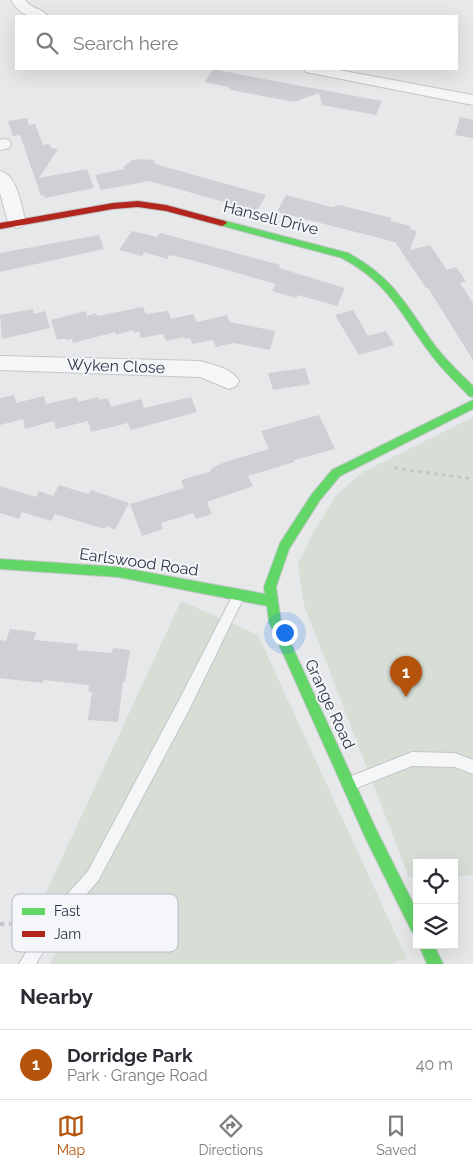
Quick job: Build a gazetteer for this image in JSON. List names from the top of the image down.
{
  "streets": {
    "street": [
      "Hansell Drive",
      "Wyken Close",
      "Earlswood Road",
      "Grange Road"
    ]
  },
  "crossings": [
    ["Earlswood Road", "Grange Road"]
  ],
  "legend": ["Fast", "Jam"],
  "page": {
    "search": "Search here",
    "pins": "1",
    "heading": "Nearby",
    "list": [
      {
        "mark": "1",
        "name": "Dorridge Park",
        "note": "Park · Grange Road",
        "value": "40 m"
      }
    ],
    "nav": ["Map", "Directions", "Saved"]
  }
}
